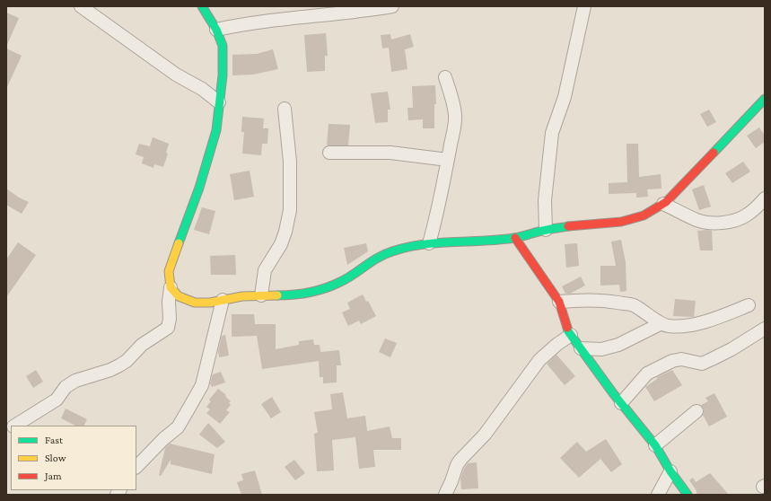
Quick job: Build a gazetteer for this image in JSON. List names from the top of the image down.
{
  "legend": ["Fast", "Slow", "Jam"]
}
